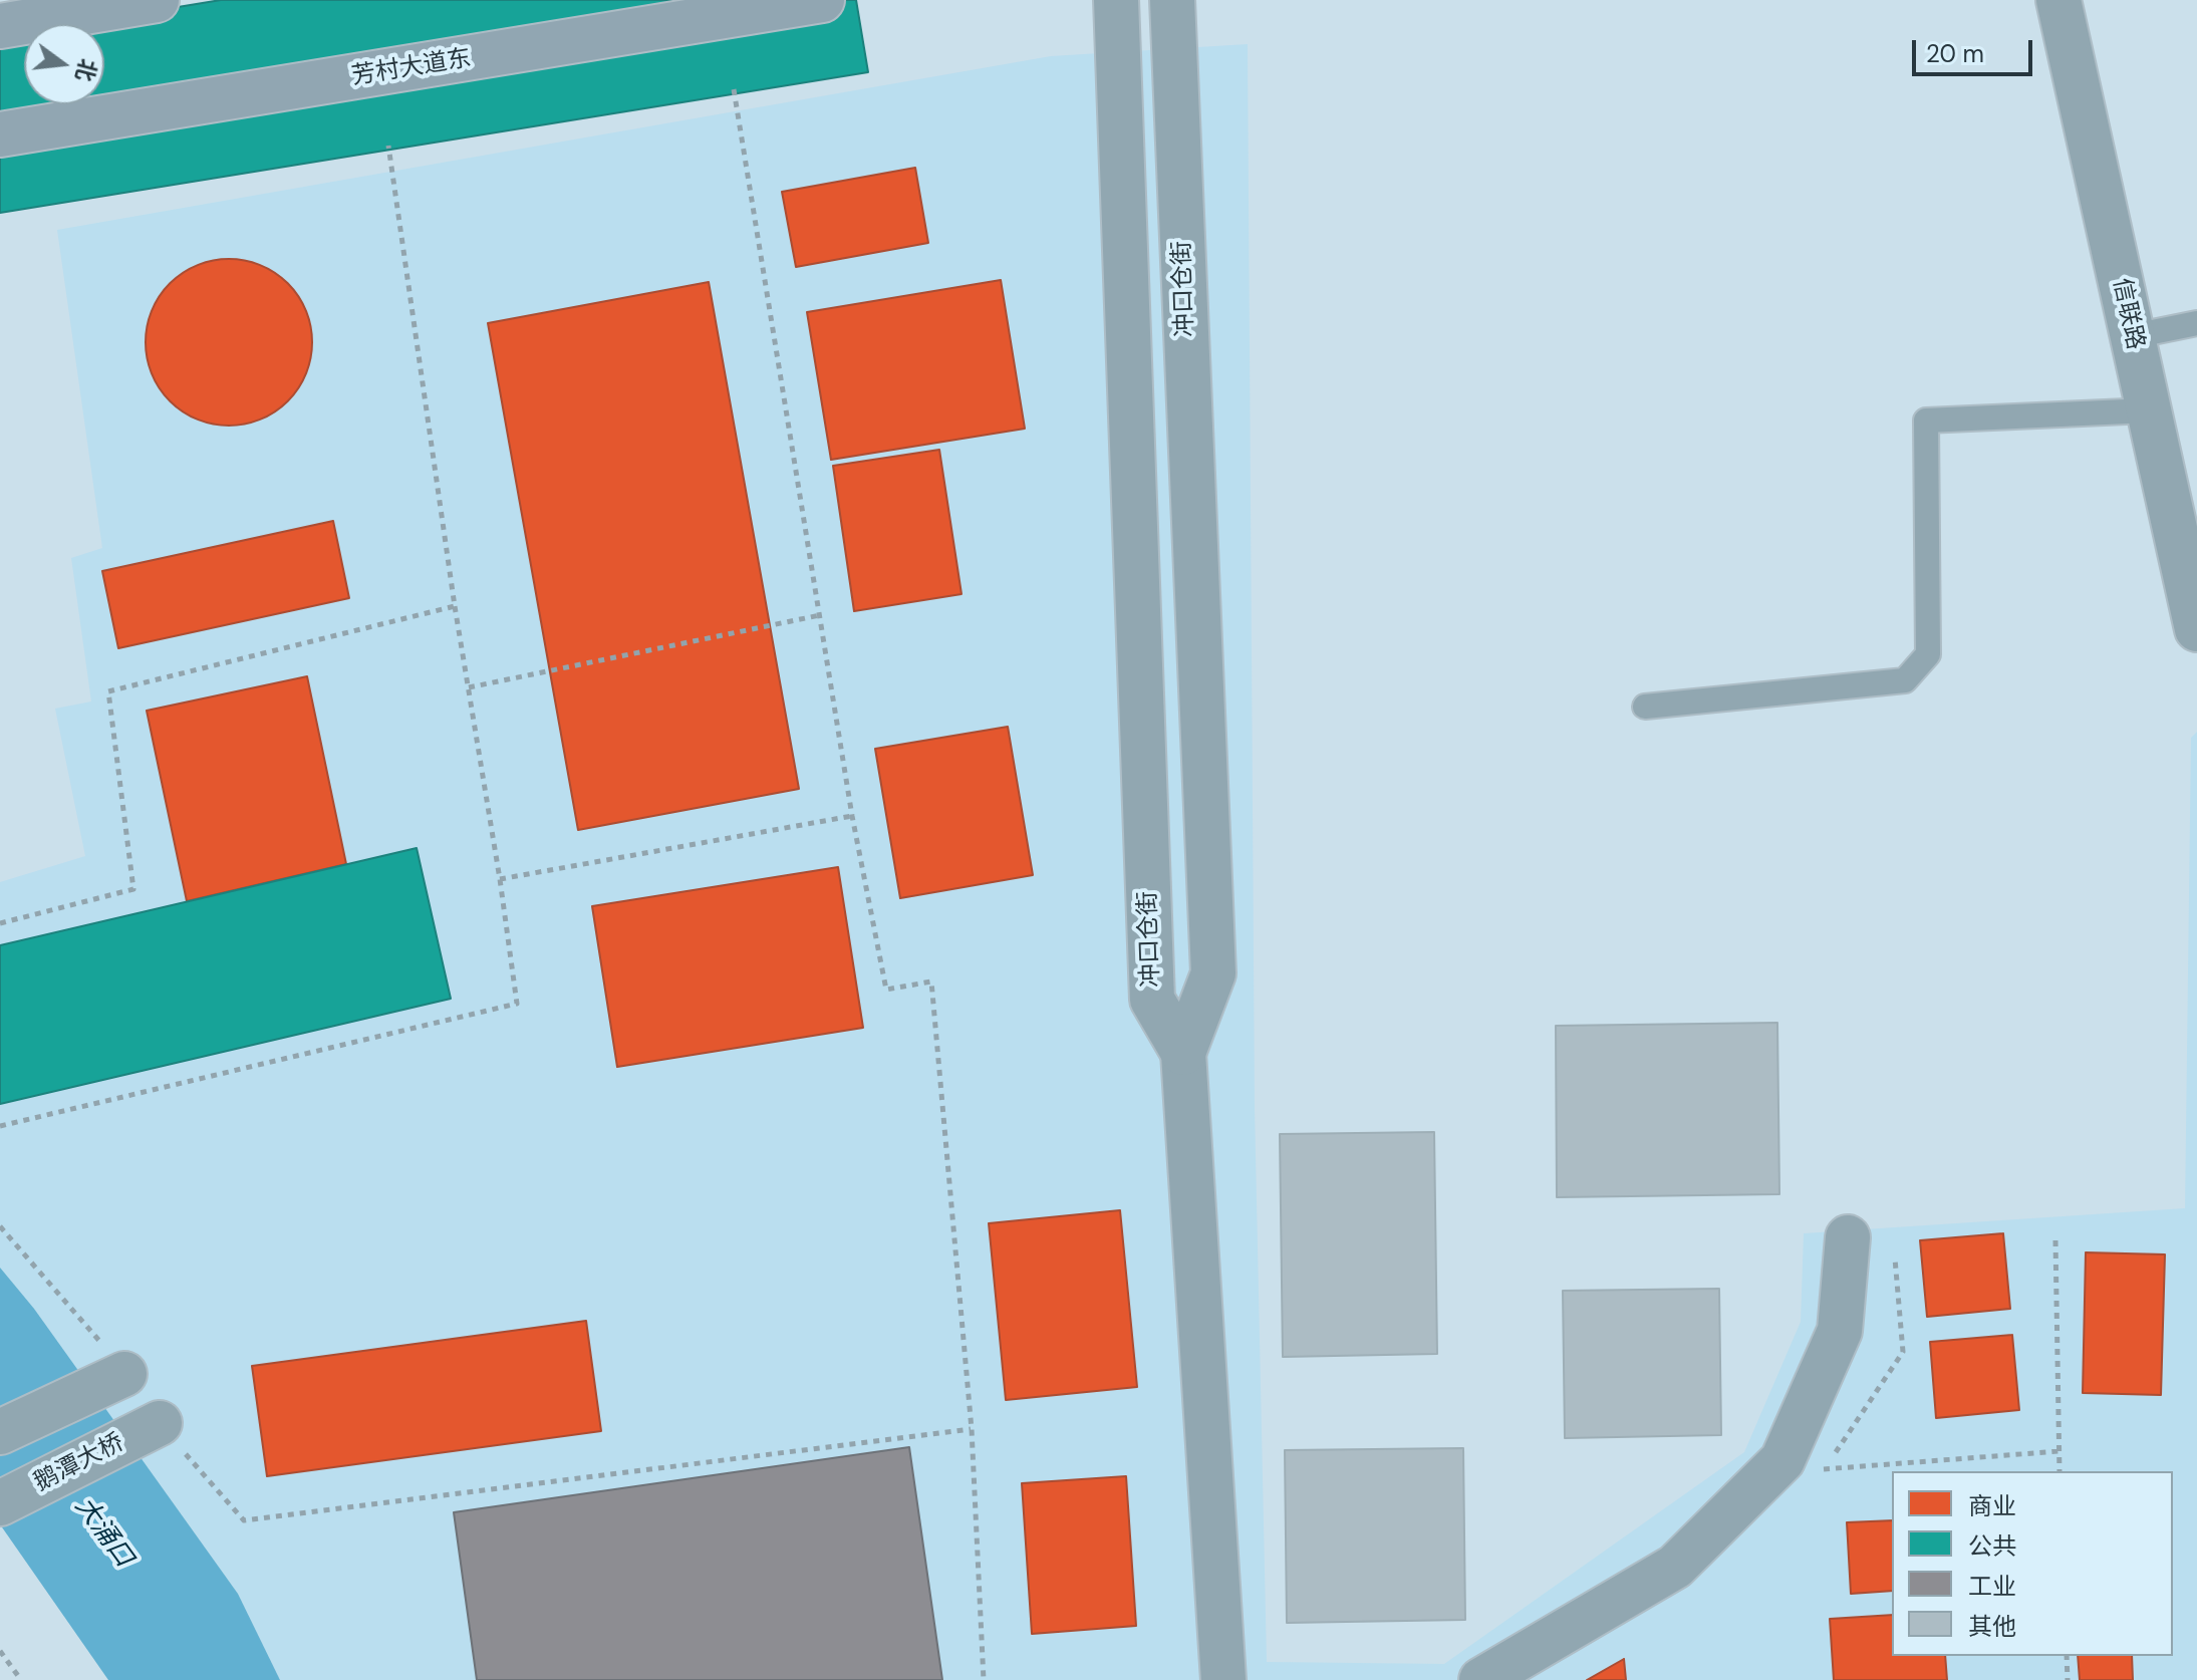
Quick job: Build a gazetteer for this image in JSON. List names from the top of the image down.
{
  "streets": {
    "highway": ["芳村大道东"],
    "street": ["冲口仓街", "信联路", "鹅潭大桥"]
  },
  "water": ["大涌口"],
  "legend": [
    "商业",
    "公共",
    "工业",
    "其他"
  ],
  "scale_bar": "20 m",
  "north": "right"
}
